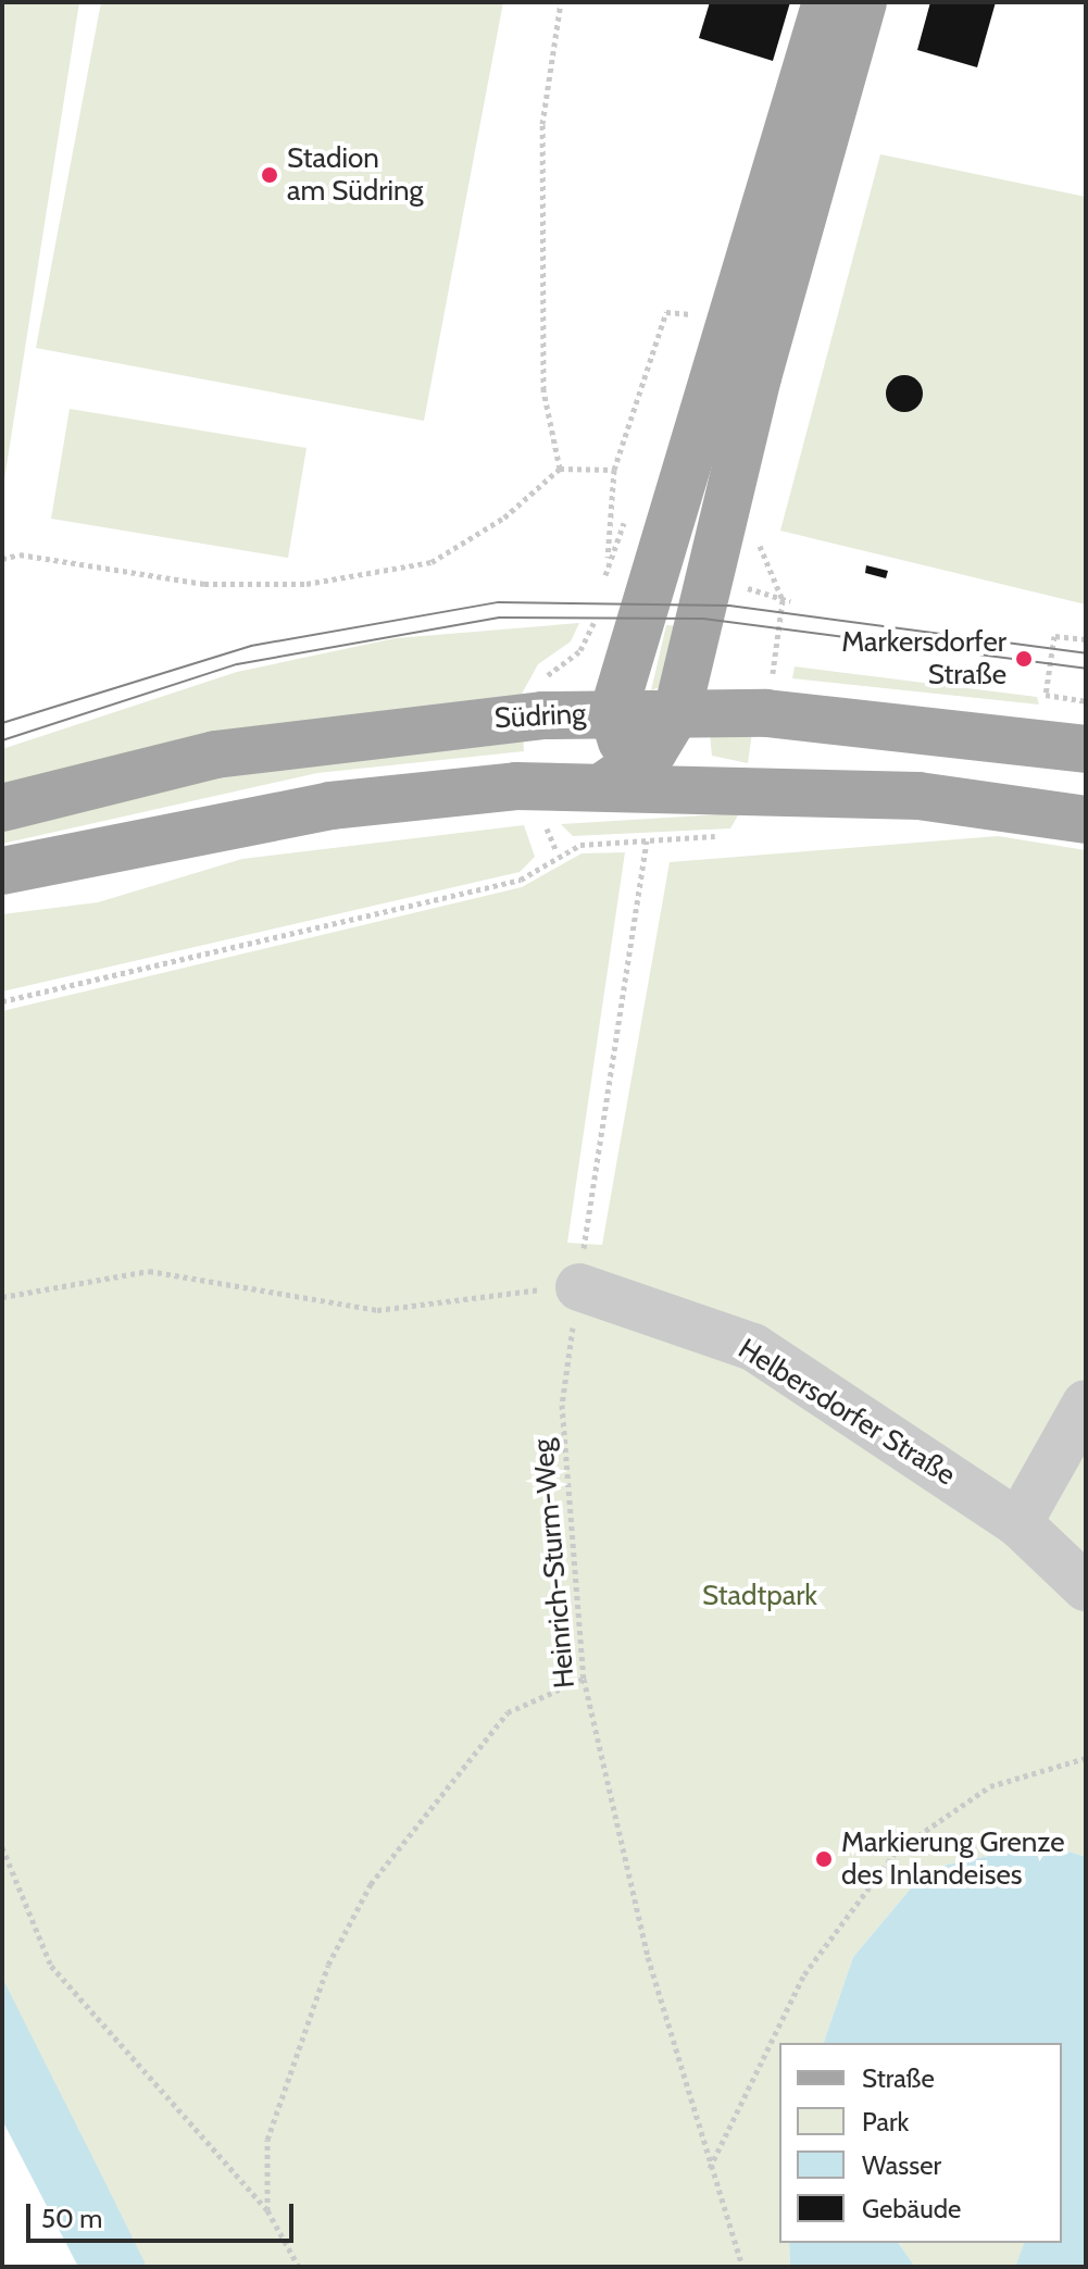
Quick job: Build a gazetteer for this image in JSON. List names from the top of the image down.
{
  "streets": {
    "main road": ["Südring"],
    "lane": ["Helbersdorfer Straße"],
    "path": ["Heinrich-Sturm-Weg"]
  },
  "crossings": [
    ["Helbersdorfer Straße", "Heinrich-Sturm-Weg"]
  ],
  "parks": ["Stadtpark"],
  "places": ["Stadion am Südring", "Markersdorfer Straße", "Markierung Grenze des Inlandeises"],
  "legend": [
    "Straße",
    "Park",
    "Wasser",
    "Gebäude"
  ],
  "scale_bar": "50 m"
}
